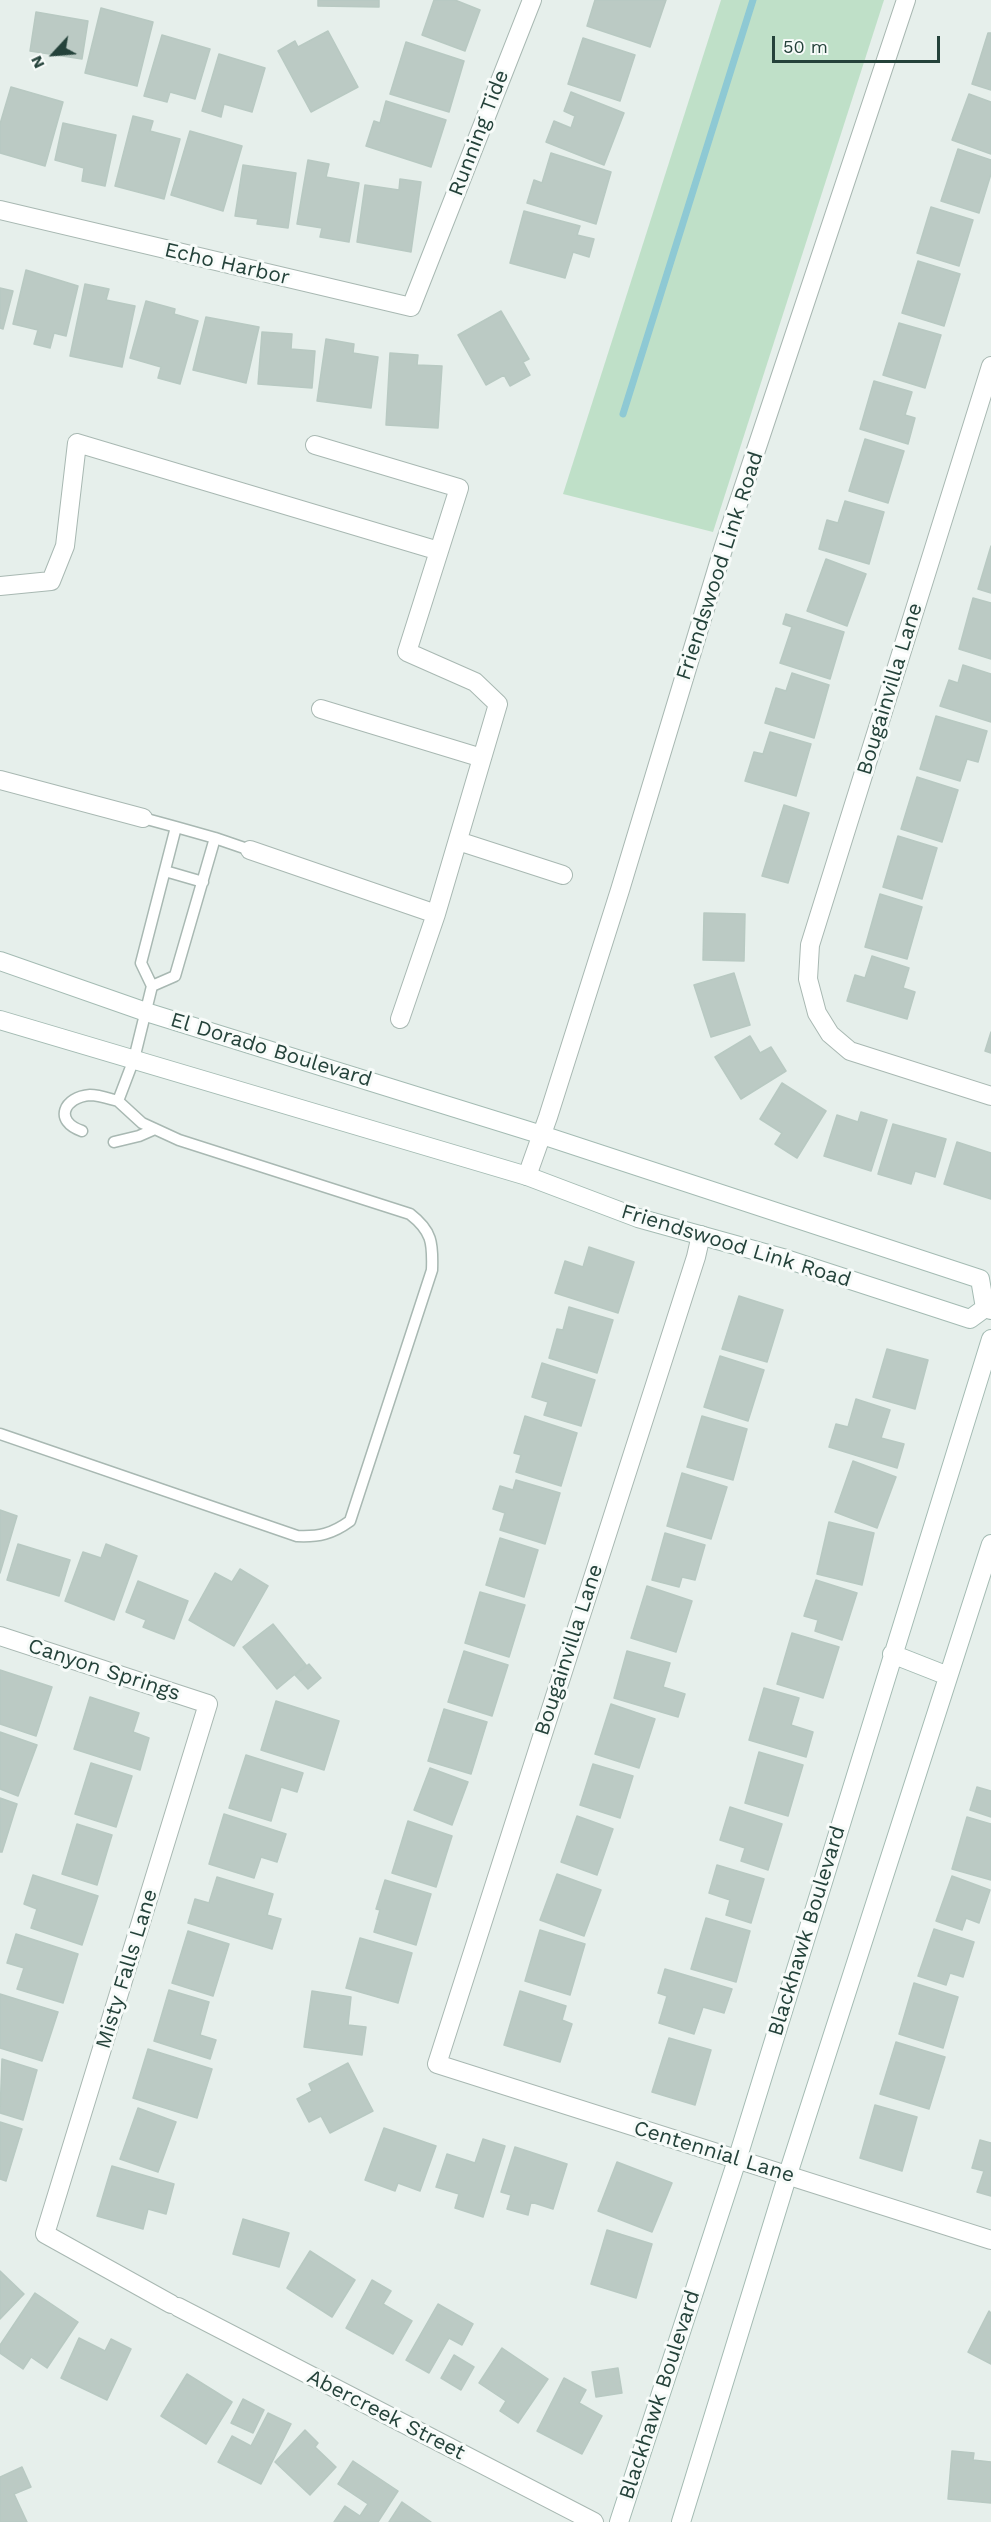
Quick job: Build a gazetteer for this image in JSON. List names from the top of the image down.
{
  "streets": {
    "street": [
      "Running Tide",
      "Echo Harbor",
      "Friendswood Link Road",
      "Bougainvilla Lane",
      "El Dorado Boulevard",
      "Canyon Springs",
      "Blackhawk Boulevard",
      "Misty Falls Lane",
      "Centennial Lane",
      "Abercreek Street"
    ]
  },
  "crossings": [
    ["Running Tide", "Echo Harbor"],
    ["Friendswood Link Road", "Bougainvilla Lane"],
    ["Friendswood Link Road", "El Dorado Boulevard"],
    ["Bougainvilla Lane", "Centennial Lane"],
    ["Canyon Springs", "Misty Falls Lane"],
    ["Blackhawk Boulevard", "Centennial Lane"],
    ["Misty Falls Lane", "Abercreek Street"]
  ],
  "scale_bar": "50 m",
  "north": "bottom left"
}
